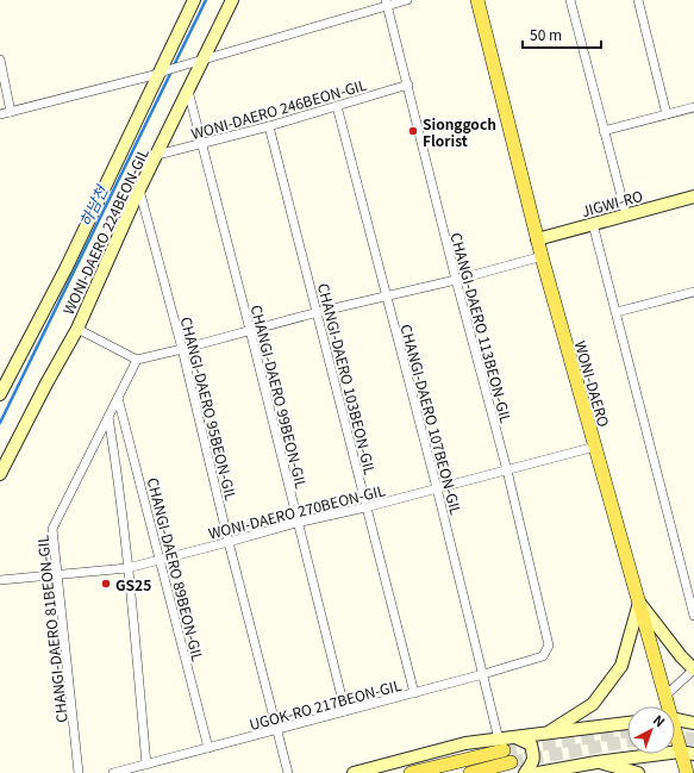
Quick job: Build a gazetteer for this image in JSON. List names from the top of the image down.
{
  "streets": {
    "main road": ["WONI-DAERO"],
    "street": [
      "WONI-DAERO 246BEON-GIL",
      "JIGWI-RO",
      "WONI-DAERO 224BEON-GIL",
      "CHANGI-DAERO 113BEON-GIL",
      "CHANGI-DAERO 103BEON-GIL",
      "CHANGI-DAERO 99BEON-GIL",
      "CHANGI-DAERO 95BEON-GIL",
      "CHANGI-DAERO 107BEON-GIL",
      "WONI-DAERO 270BEON-GIL",
      "CHANGI-DAERO 89BEON-GIL",
      "CHANGI-DAERO 81BEON-GIL",
      "UGOK-RO 217BEON-GIL"
    ]
  },
  "crossings": [
    ["WONI-DAERO 246BEON-GIL", "WONI-DAERO 224BEON-GIL"],
    ["WONI-DAERO 246BEON-GIL", "CHANGI-DAERO 113BEON-GIL"],
    ["WONI-DAERO 246BEON-GIL", "CHANGI-DAERO 103BEON-GIL"],
    ["WONI-DAERO 246BEON-GIL", "CHANGI-DAERO 99BEON-GIL"],
    ["WONI-DAERO 246BEON-GIL", "CHANGI-DAERO 107BEON-GIL"],
    ["JIGWI-RO", "WONI-DAERO"],
    ["WONI-DAERO 224BEON-GIL", "CHANGI-DAERO 99BEON-GIL"],
    ["WONI-DAERO 224BEON-GIL", "CHANGI-DAERO 95BEON-GIL"],
    ["CHANGI-DAERO 113BEON-GIL", "WONI-DAERO 270BEON-GIL"],
    ["CHANGI-DAERO 113BEON-GIL", "UGOK-RO 217BEON-GIL"],
    ["CHANGI-DAERO 103BEON-GIL", "WONI-DAERO 270BEON-GIL"],
    ["CHANGI-DAERO 103BEON-GIL", "UGOK-RO 217BEON-GIL"],
    ["WONI-DAERO", "WONI-DAERO 270BEON-GIL"],
    ["CHANGI-DAERO 99BEON-GIL", "WONI-DAERO 270BEON-GIL"],
    ["CHANGI-DAERO 99BEON-GIL", "UGOK-RO 217BEON-GIL"],
    ["CHANGI-DAERO 95BEON-GIL", "WONI-DAERO 270BEON-GIL"],
    ["CHANGI-DAERO 95BEON-GIL", "UGOK-RO 217BEON-GIL"],
    ["CHANGI-DAERO 107BEON-GIL", "WONI-DAERO 270BEON-GIL"],
    ["CHANGI-DAERO 107BEON-GIL", "UGOK-RO 217BEON-GIL"],
    ["WONI-DAERO 270BEON-GIL", "CHANGI-DAERO 89BEON-GIL"],
    ["WONI-DAERO 270BEON-GIL", "CHANGI-DAERO 81BEON-GIL"],
    ["CHANGI-DAERO 89BEON-GIL", "CHANGI-DAERO 81BEON-GIL"],
    ["CHANGI-DAERO 89BEON-GIL", "UGOK-RO 217BEON-GIL"]
  ],
  "water": ["하남천"],
  "places": ["Sionggoch Florist", "GS25"],
  "scale_bar": "50 m",
  "north": "top right"
}
